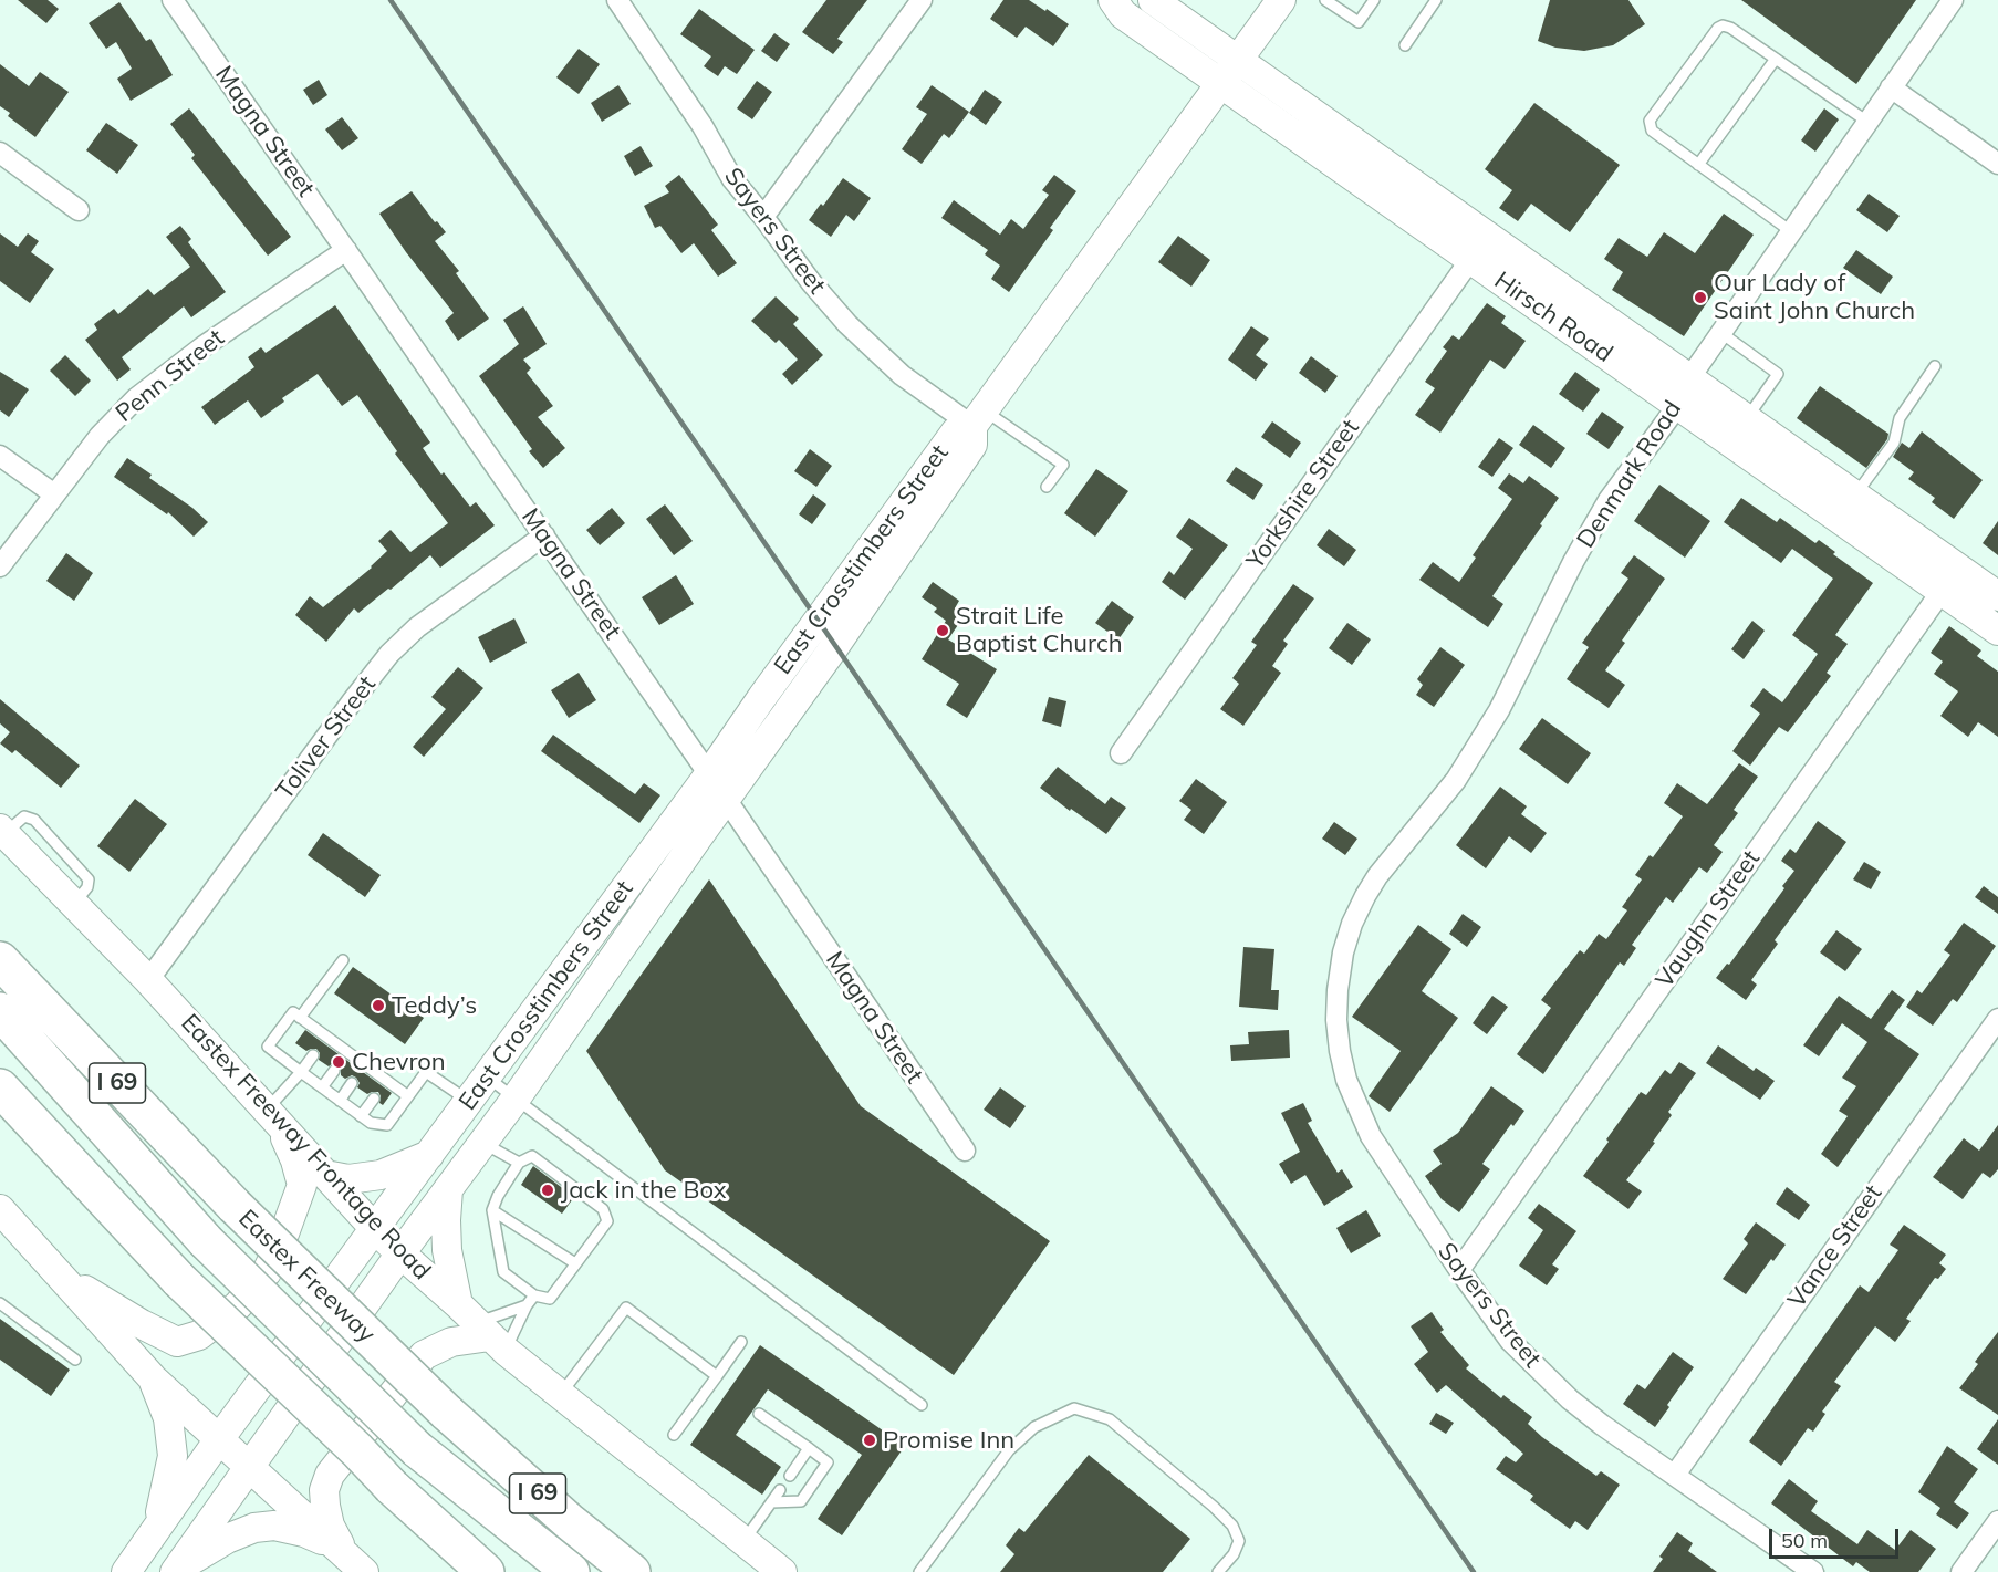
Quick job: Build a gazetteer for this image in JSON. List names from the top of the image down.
{
  "streets": {
    "highway": ["I 69", "Eastex Freeway"],
    "main road": ["Hirsch Road", "East Crosstimbers Street", "Eastex Freeway Frontage Road"],
    "street": [
      "Magna Street",
      "Sayers Street",
      "Penn Street",
      "Denmark Road",
      "Yorkshire Street",
      "Toliver Street",
      "Vaughn Street",
      "Vance Street"
    ]
  },
  "crossings": [
    ["Magna Street", "Penn Street"],
    ["Magna Street", "East Crosstimbers Street"],
    ["Magna Street", "Toliver Street"],
    ["Sayers Street", "Denmark Road"],
    ["Sayers Street", "East Crosstimbers Street"],
    ["Sayers Street", "Vaughn Street"],
    ["Sayers Street", "Vance Street"],
    ["Hirsch Road", "Denmark Road"],
    ["Hirsch Road", "Yorkshire Street"],
    ["Hirsch Road", "East Crosstimbers Street"],
    ["Hirsch Road", "Vaughn Street"],
    ["East Crosstimbers Street", "Eastex Freeway Frontage Road"],
    ["Toliver Street", "Eastex Freeway Frontage Road"]
  ],
  "places": [
    "Our Lady of Saint John Church",
    "Strait Life Baptist Church",
    "Teddy’s",
    "Chevron",
    "Jack in the Box",
    "Promise Inn"
  ],
  "scale_bar": "50 m"
}
